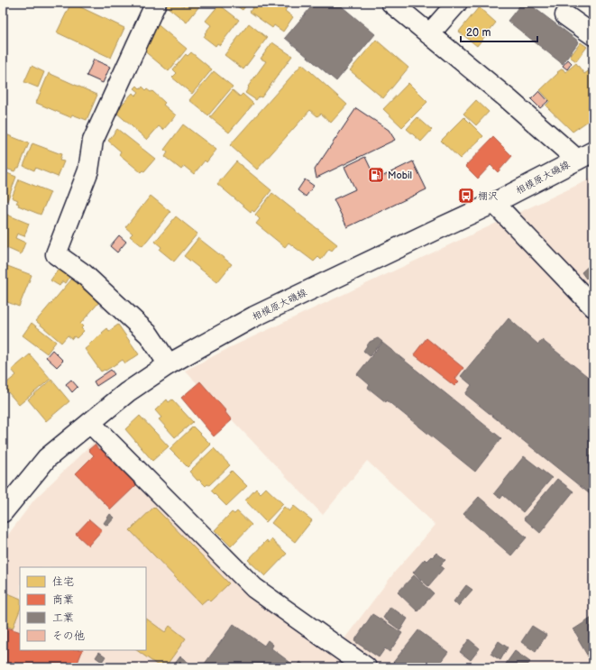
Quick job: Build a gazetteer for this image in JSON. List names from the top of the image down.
{
  "streets": {
    "street": ["相模原大磯線"]
  },
  "places": {
    "fuel station": ["Mobil"],
    "bus stop": ["棚沢"]
  },
  "legend": [
    "住宅",
    "商業",
    "工業",
    "その他"
  ],
  "scale_bar": "20 m"
}
